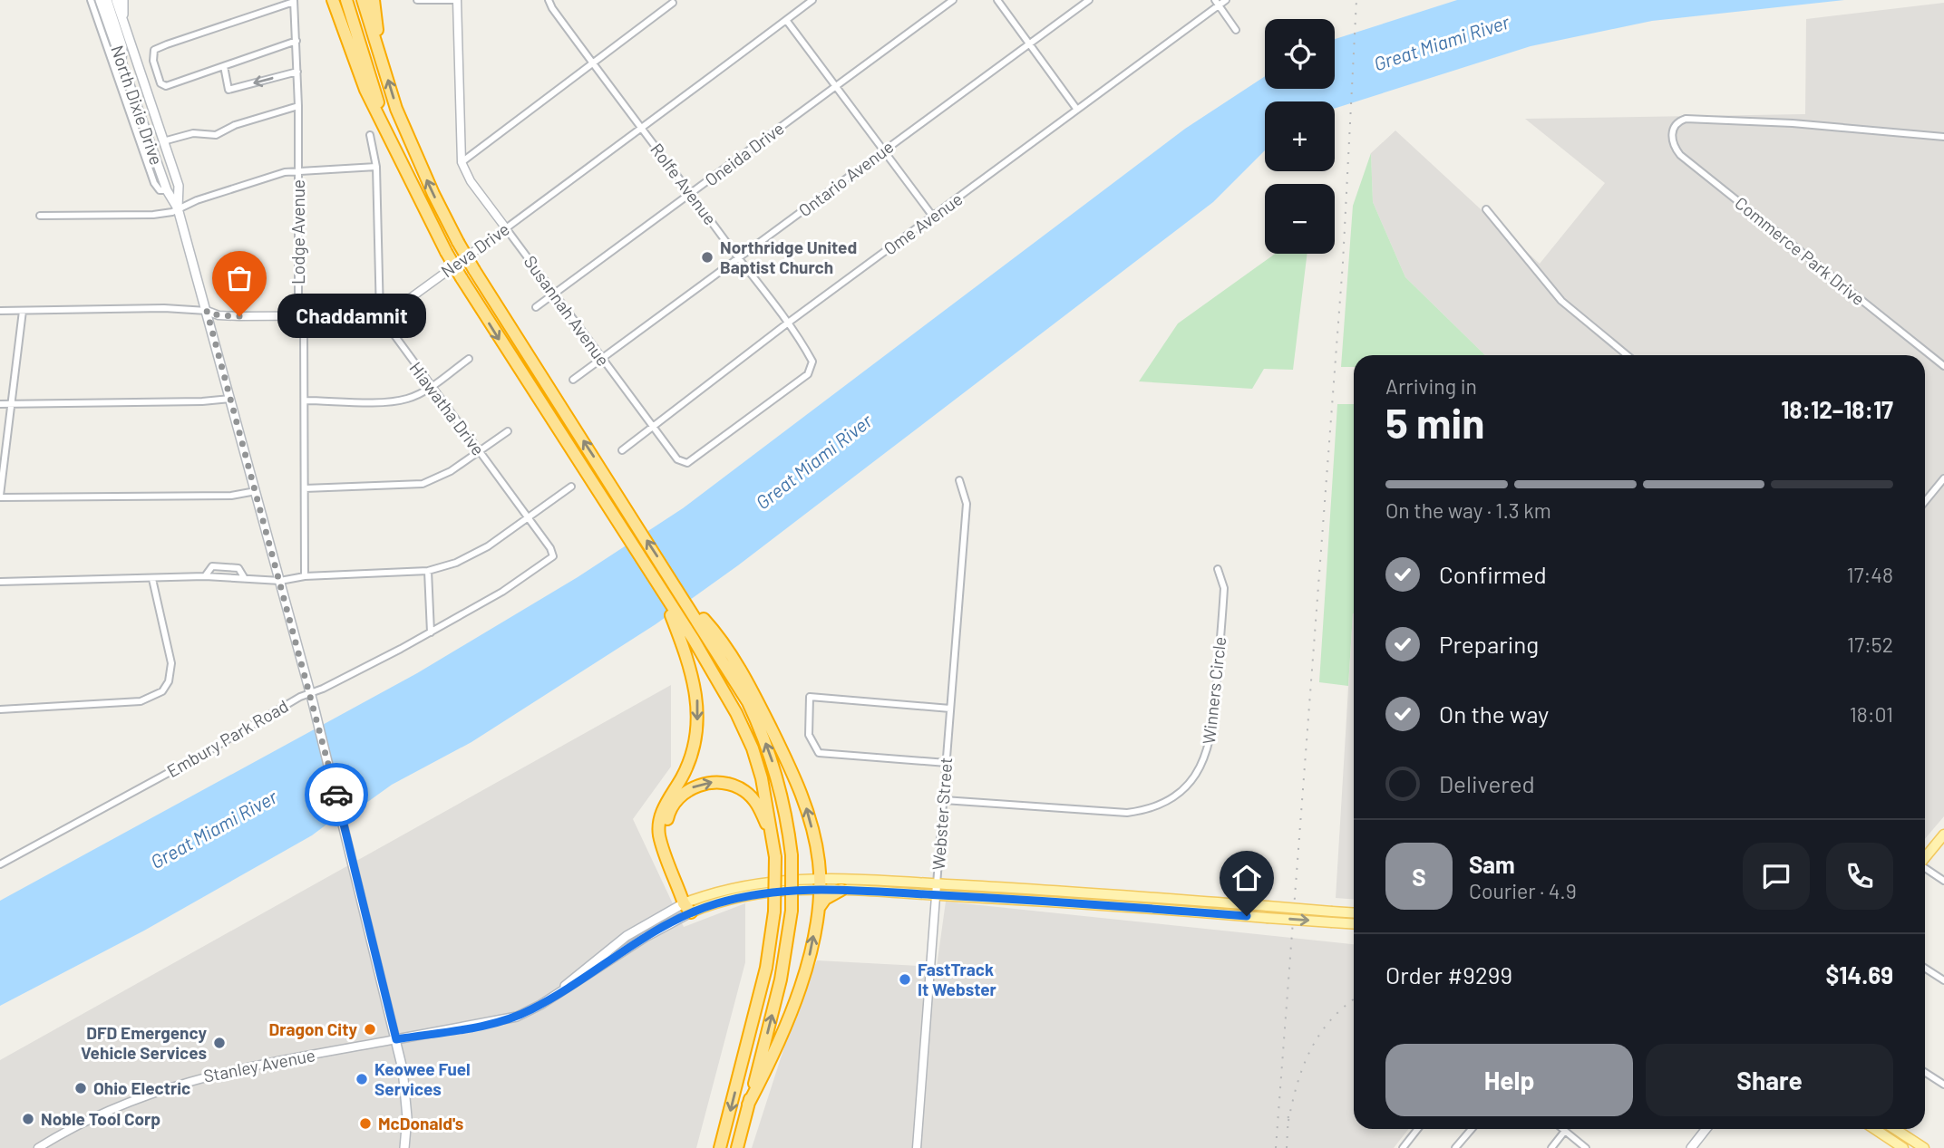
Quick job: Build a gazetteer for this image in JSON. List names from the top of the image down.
{
  "streets": {
    "main road": ["North Dixie Drive", "Stanley Avenue"],
    "street": [
      "Oneida Drive",
      "Ontario Avenue",
      "Rolfe Avenue",
      "Ome Avenue",
      "Lodge Avenue",
      "Neva Drive",
      "Commerce Park Drive",
      "Susannah Avenue",
      "Hiawatha Drive",
      "Winners Circle",
      "Embury Park Road",
      "Webster Street"
    ]
  },
  "crossings": [
    ["North Dixie Drive", "Neva Drive"],
    ["North Dixie Drive", "Embury Park Road"],
    ["North Dixie Drive", "Stanley Avenue"],
    ["Oneida Drive", "Rolfe Avenue"],
    ["Oneida Drive", "Susannah Avenue"],
    ["Ontario Avenue", "Rolfe Avenue"],
    ["Ontario Avenue", "Susannah Avenue"],
    ["Rolfe Avenue", "Ome Avenue"],
    ["Rolfe Avenue", "Neva Drive"],
    ["Rolfe Avenue", "Susannah Avenue"],
    ["Ome Avenue", "Susannah Avenue"],
    ["Lodge Avenue", "Neva Drive"],
    ["Neva Drive", "Susannah Avenue"],
    ["Neva Drive", "Hiawatha Drive"],
    ["Hiawatha Drive", "Embury Park Road"],
    ["Winners Circle", "Webster Street"],
    ["Webster Street", "Stanley Avenue"]
  ],
  "water": ["Great Miami River"],
  "places": [
    "Northridge United Baptist Church",
    "Chaddamnit",
    "FastTrack It Webster",
    "Dragon City",
    "DFD Emergency Vehicle Services",
    "Keowee Fuel Services",
    "Ohio Electric",
    "Noble Tool Corp",
    "McDonald's"
  ],
  "page": {
    "map_buttons": ["+", "−"],
    "bubble": "Chaddamnit",
    "heading": ["5 min", "Arriving in", "18:12–18:17"],
    "panel": [
      "Sam",
      "Courier · 4.9",
      "Order #9299",
      "$14.69"
    ],
    "bar": "On the way · 1.3 km",
    "list": [
      ["Confirmed", "17:48"],
      ["Preparing", "17:52"],
      ["On the way", "18:01"],
      "Delivered"
    ],
    "round": "S",
    "buttons": ["Help", "Share"]
  }
}
